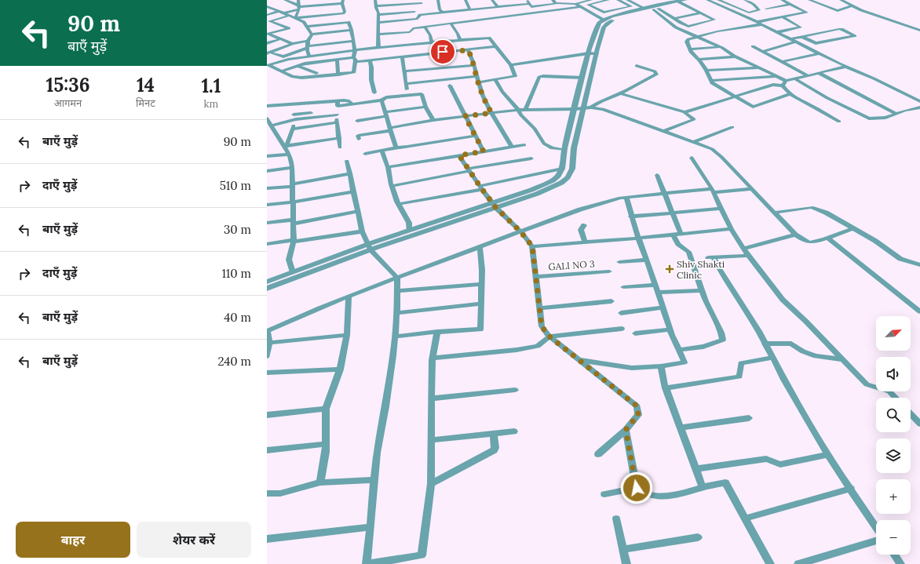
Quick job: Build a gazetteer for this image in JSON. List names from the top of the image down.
{
  "streets": {
    "street": ["GALI NO 3"]
  },
  "places": {
    "health": ["Shiv Shakti Clinic"]
  },
  "north": "top right",
  "page": {
    "turn": ["90 m", "बाएँ मुड़ें"],
    "eta": [
      "15:36",
      "आगमन",
      "14",
      "मिनट",
      "1.1",
      "km"
    ],
    "list": [
      {
        "name": "बाएँ मुड़ें",
        "value": "90 m"
      },
      {
        "name": "दाएँ मुड़ें",
        "value": "510 m"
      },
      {
        "name": "बाएँ मुड़ें",
        "value": "30 m"
      },
      {
        "name": "दाएँ मुड़ें",
        "value": "110 m"
      },
      {
        "name": "बाएँ मुड़ें",
        "value": "40 m"
      },
      {
        "name": "बाएँ मुड़ें",
        "value": "240 m"
      }
    ],
    "map_buttons": ["+", "−"],
    "buttons": ["बाहर", "शेयर करें"]
  }
}
